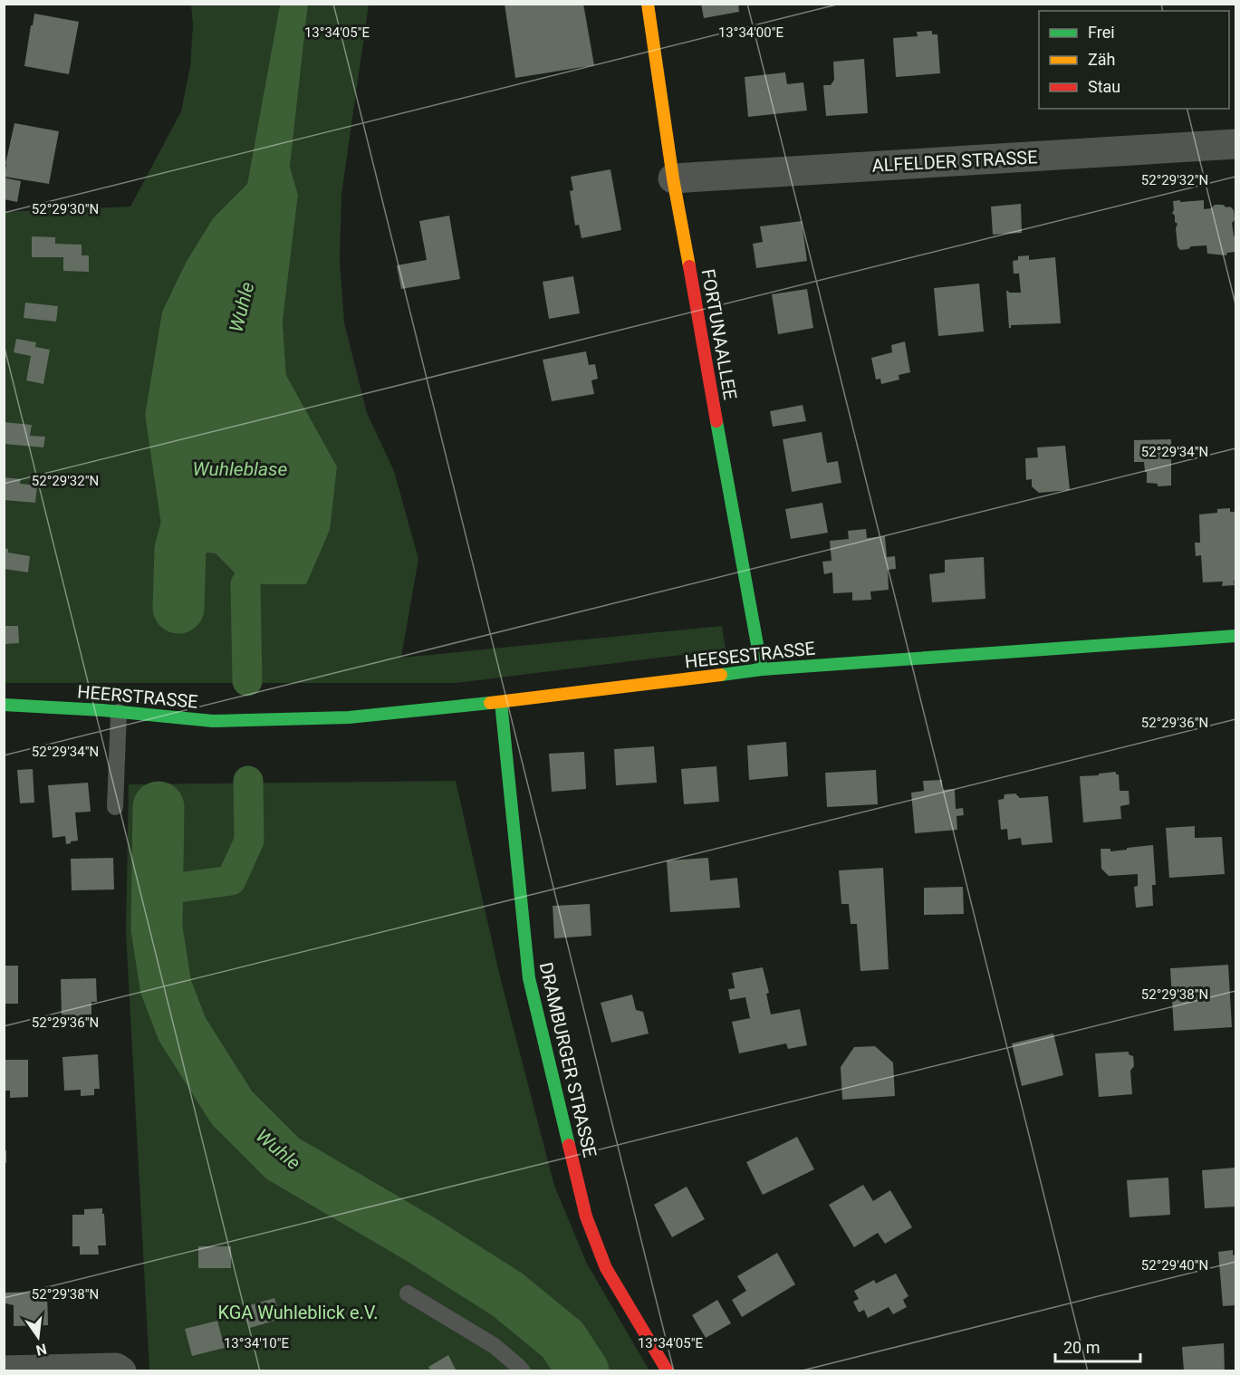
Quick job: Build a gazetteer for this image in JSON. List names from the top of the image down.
{
  "streets": {
    "street": [
      "ALFELDER STRASSE",
      "FORTUNAALLEE",
      "HEESESTRASSE",
      "HEERSTRASSE",
      "DRAMBURGER STRASSE"
    ]
  },
  "crossings": [
    ["ALFELDER STRASSE", "FORTUNAALLEE"],
    ["FORTUNAALLEE", "HEESESTRASSE"],
    ["HEESESTRASSE", "HEERSTRASSE"],
    ["HEESESTRASSE", "DRAMBURGER STRASSE"]
  ],
  "water": ["Wuhle", "Wuhleblase"],
  "parks": ["KGA Wuhleblick e.V."],
  "legend": ["Frei", "Zäh", "Stau"],
  "scale_bar": "20 m",
  "north": "bottom",
  "coordinates": [
    "13°34'05\"E",
    "13°34'00\"E",
    "52°29'32\"N",
    "52°29'30\"N",
    "52°29'34\"N",
    "52°29'36\"N",
    "52°29'38\"N",
    "52°29'40\"N",
    "13°34'10\"E"
  ]
}
